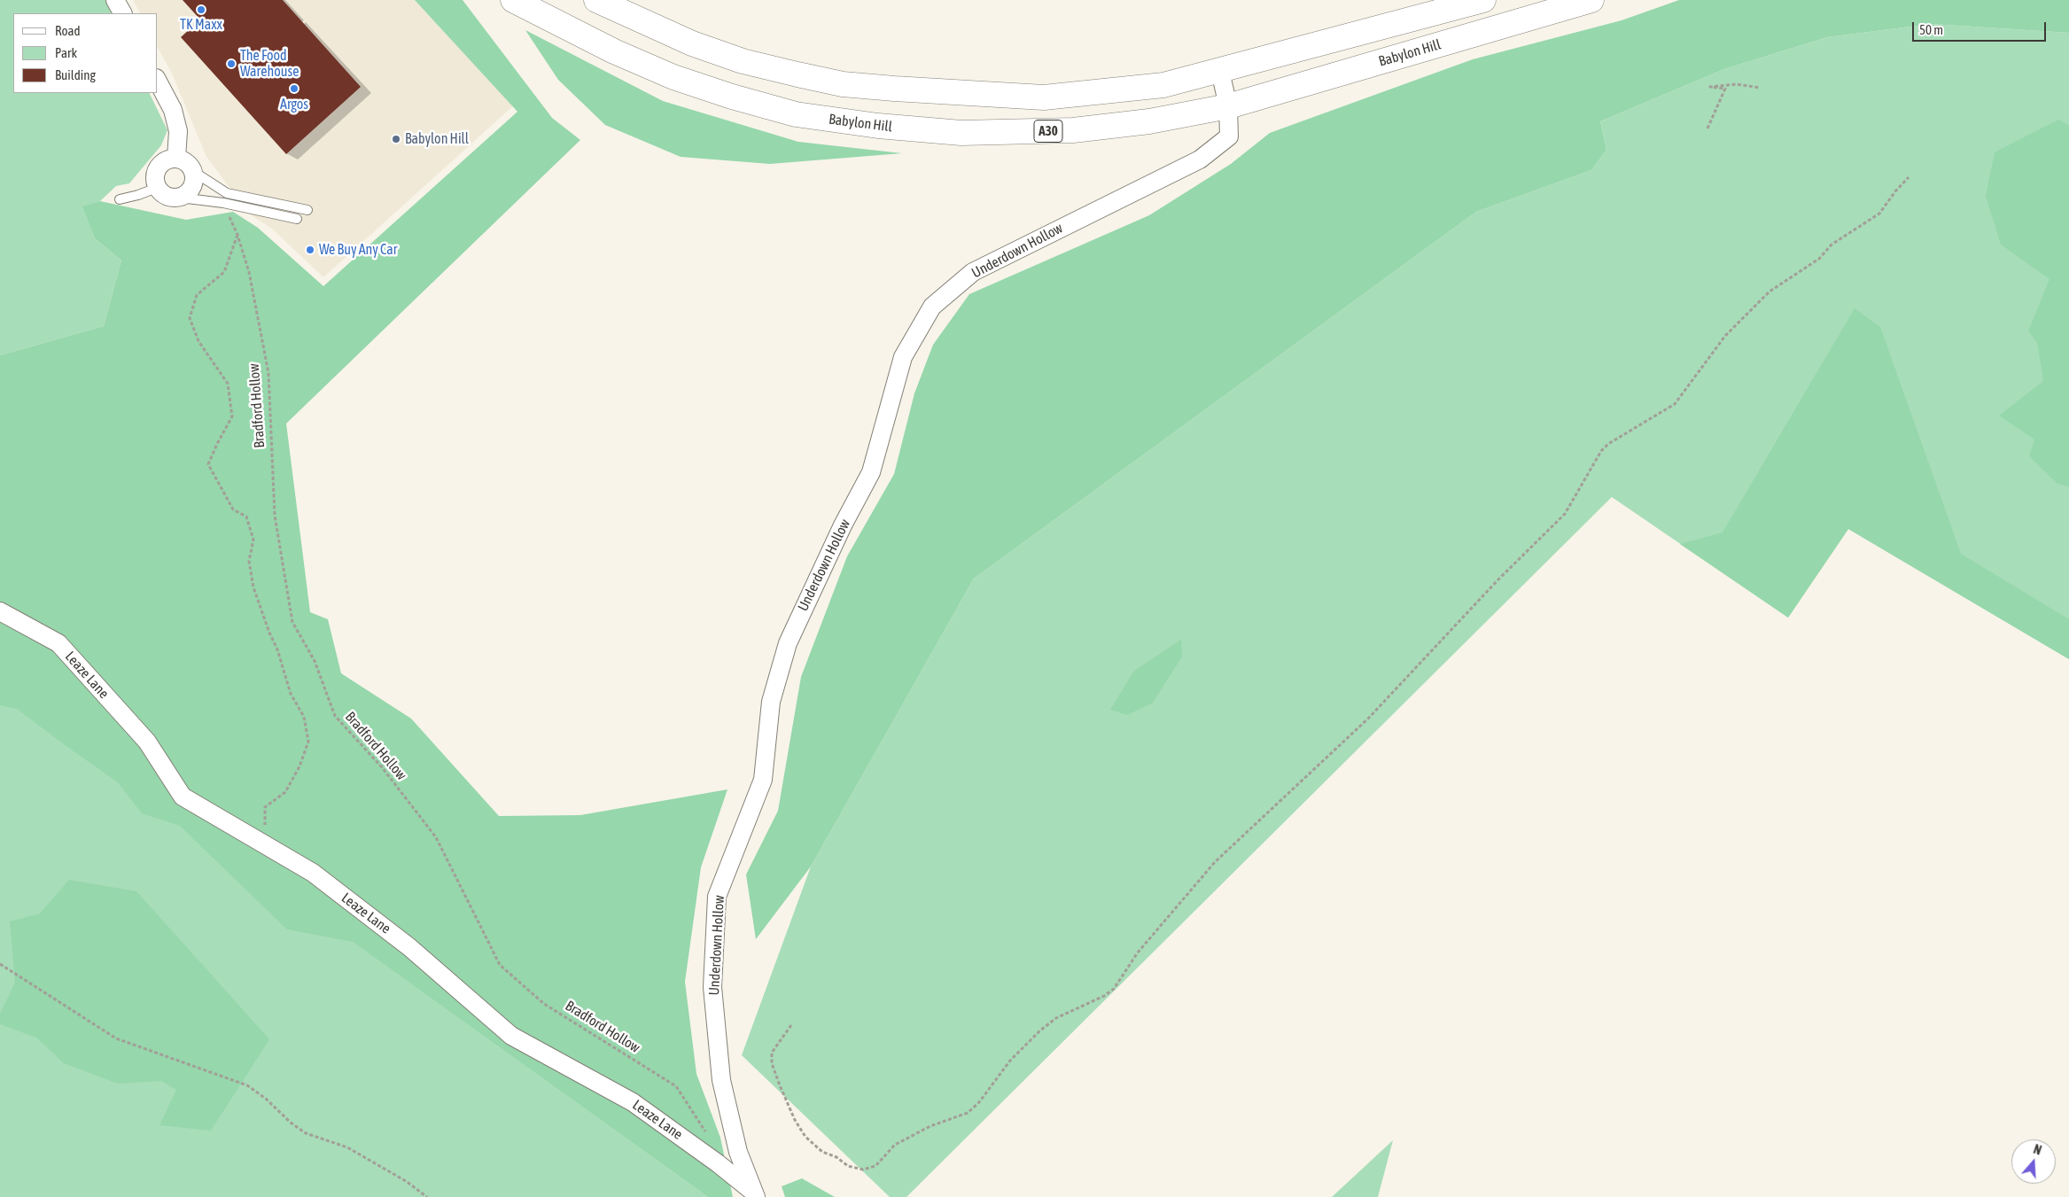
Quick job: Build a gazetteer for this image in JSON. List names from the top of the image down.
{
  "streets": {
    "main road": ["Babylon Hill", "A30"],
    "street": ["Underdown Hollow", "Leaze Lane"],
    "path": ["Bradford Hollow"]
  },
  "crossings": [
    ["Babylon Hill", "Underdown Hollow"],
    ["Underdown Hollow", "Leaze Lane"],
    ["Bradford Hollow", "Leaze Lane"]
  ],
  "places": [
    "TK Maxx",
    "The Food Warehouse",
    "Argos",
    "Babylon Hill",
    "We Buy Any Car"
  ],
  "legend": ["Road", "Park", "Building"],
  "scale_bar": "50 m",
  "north": "top"
}
